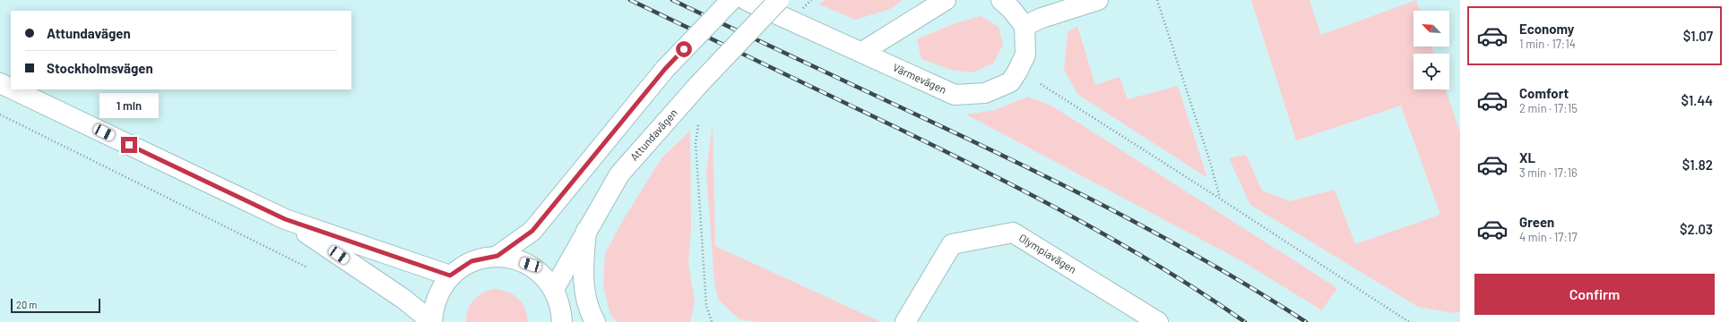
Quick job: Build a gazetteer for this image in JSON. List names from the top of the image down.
{
  "streets": {
    "street": ["Värmevägen", "Attundavägen", "Olympiavägen"]
  },
  "scale_bar": "20 m",
  "north": "top left",
  "page": {
    "list": [
      {
        "name": "Economy",
        "note": "1 min · 17:14",
        "value": "$1.07"
      },
      {
        "name": "Comfort",
        "note": "2 min · 17:15",
        "value": "$1.44"
      },
      {
        "name": "XL",
        "note": "3 min · 17:16",
        "value": "$1.82"
      },
      {
        "name": "Green",
        "note": "4 min · 17:17",
        "value": "$2.03"
      }
    ],
    "banner": ["Attundavägen", "Stockholmsvägen"],
    "bubble": "1 min",
    "buttons": "Confirm",
    "scale": "20 m"
  }
}
